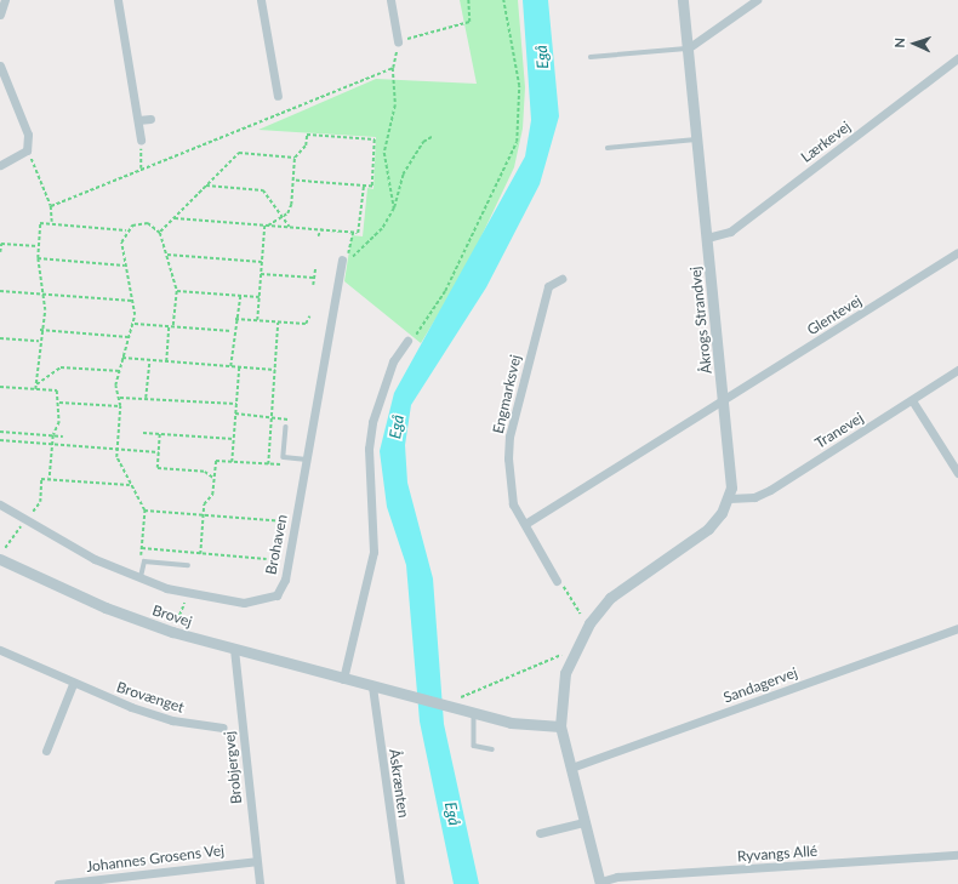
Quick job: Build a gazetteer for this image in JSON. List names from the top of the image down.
{
  "streets": {
    "street": [
      "Lærkevej",
      "Glentevej",
      "Åkrogs Strandvej",
      "Engmarksvej",
      "Tranevej",
      "Brohaven",
      "Brovej",
      "Sandagervej",
      "Brovænget",
      "Brobjergvej",
      "Åskrænten",
      "Ryvangs Allé",
      "Johannes Grosens Vej"
    ]
  },
  "crossings": [
    ["Lærkevej", "Åkrogs Strandvej"],
    ["Glentevej", "Åkrogs Strandvej"],
    ["Åkrogs Strandvej", "Tranevej"],
    ["Brovej", "Brobjergvej"],
    ["Brovej", "Åskrænten"],
    ["Brobjergvej", "Johannes Grosens Vej"]
  ],
  "water": ["Egå"],
  "north": "left"
}
